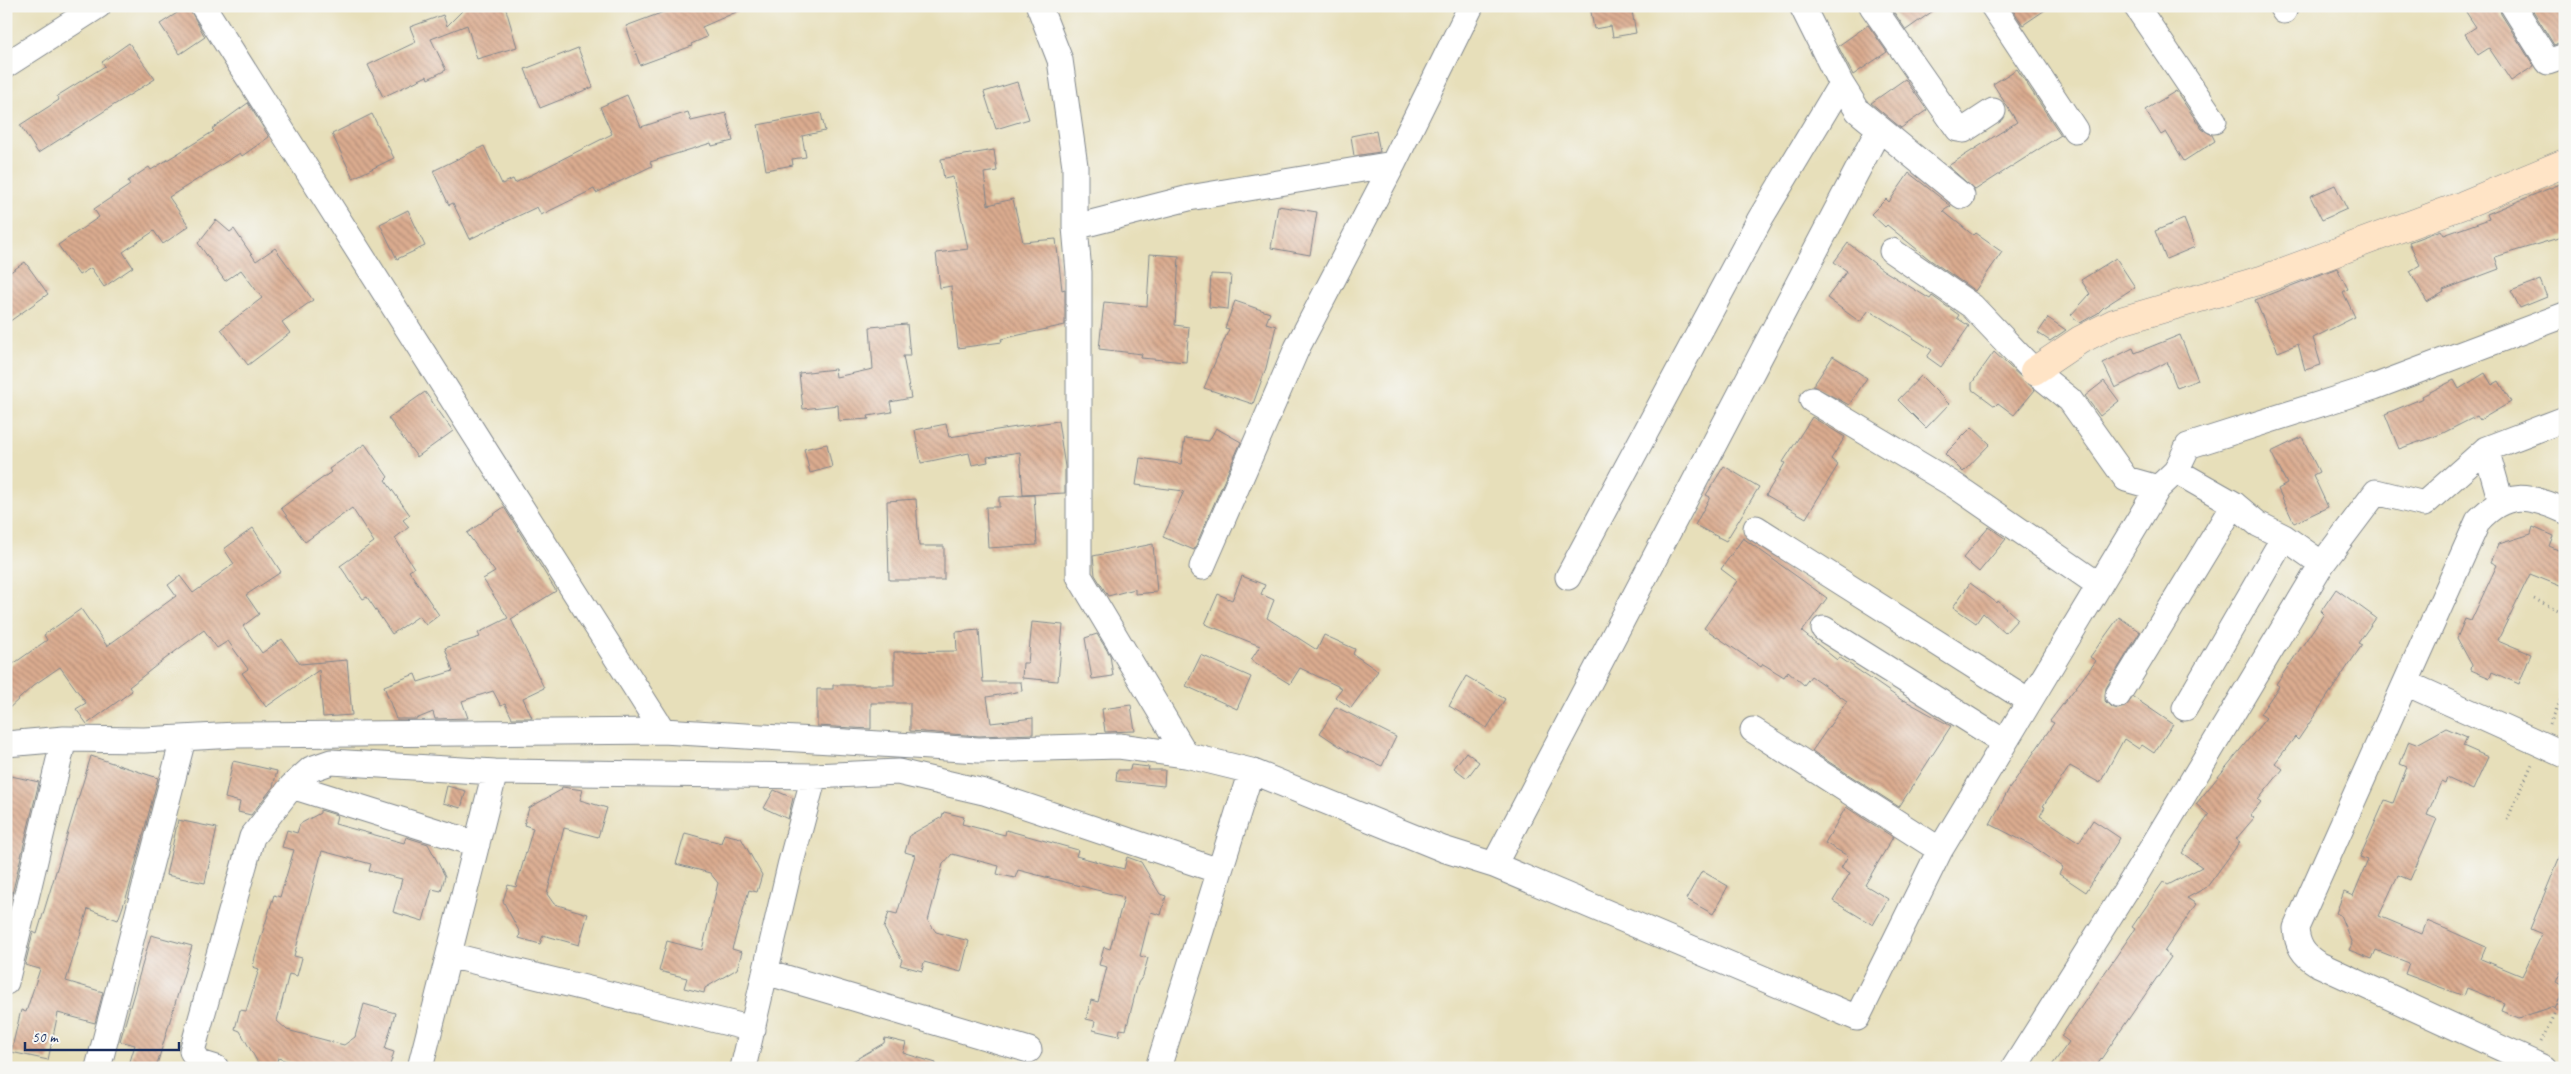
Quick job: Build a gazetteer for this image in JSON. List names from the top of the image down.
{
  "scale_bar": "50 m"
}
